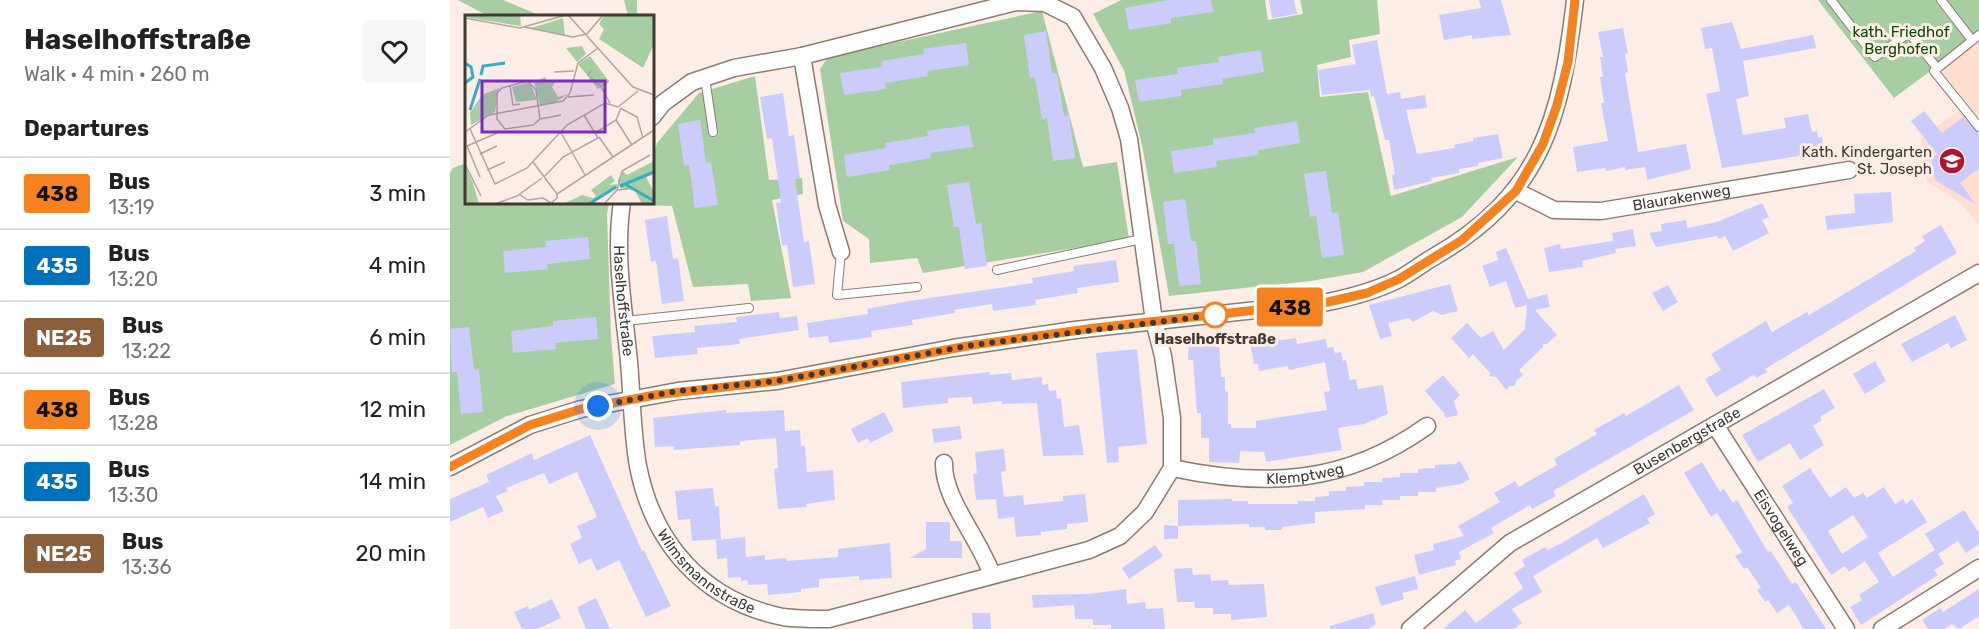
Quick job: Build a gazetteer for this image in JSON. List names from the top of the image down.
{
  "streets": {
    "street": [
      "Blaurakenweg",
      "Haselhoffstraße",
      "Busenbergstraße",
      "Klemptweg",
      "Eisvogelweg",
      "Wilmsmannstraße"
    ]
  },
  "crossings": [
    ["Haselhoffstraße", "Wilmsmannstraße"],
    ["Busenbergstraße", "Eisvogelweg"],
    ["Klemptweg", "Wilmsmannstraße"]
  ],
  "parks": ["kath. Friedhof Berghofen"],
  "places": {
    "school or university": ["Kath. Kindergarten St. Joseph"],
    "other": ["Haselhoffstraße"]
  },
  "lines": ["bus line 438"],
  "page": {
    "heading": [
      ["Haselhoffstraße", "Walk · 4 min · 260 m"],
      "Departures"
    ],
    "on_map": "438",
    "list": [
      {
        "mark": "438",
        "name": "Bus",
        "note": "13:19",
        "value": "3 min"
      },
      {
        "mark": "435",
        "name": "Bus",
        "note": "13:20",
        "value": "4 min"
      },
      {
        "mark": "NE25",
        "name": "Bus",
        "note": "13:22",
        "value": "6 min"
      },
      {
        "mark": "438",
        "name": "Bus",
        "note": "13:28",
        "value": "12 min"
      },
      {
        "mark": "435",
        "name": "Bus",
        "note": "13:30",
        "value": "14 min"
      },
      {
        "mark": "NE25",
        "name": "Bus",
        "note": "13:36",
        "value": "20 min"
      }
    ]
  }
}
